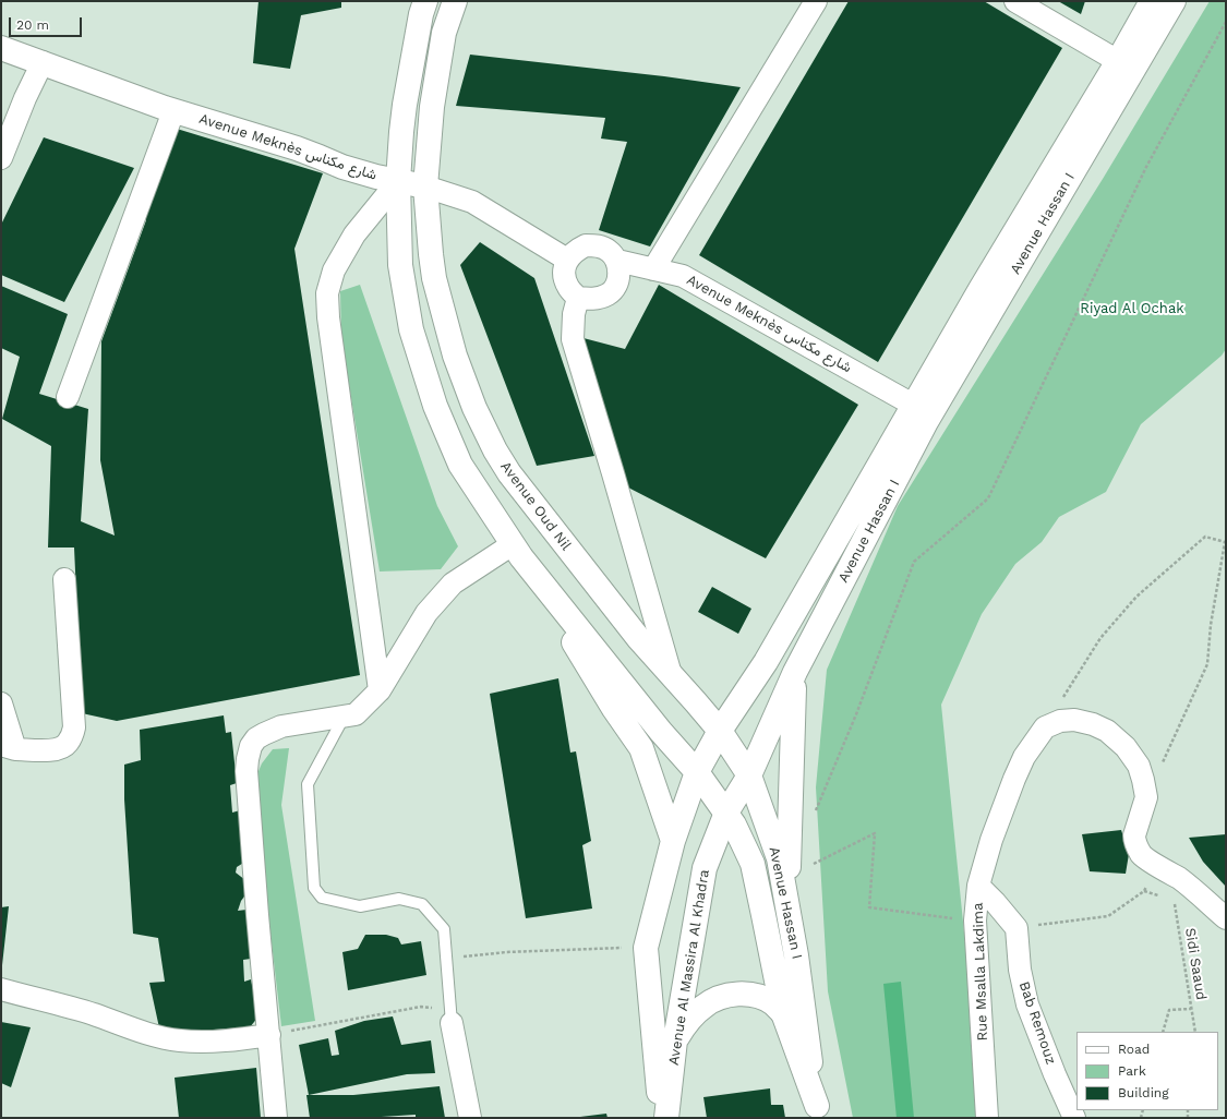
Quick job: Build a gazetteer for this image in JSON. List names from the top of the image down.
{
  "streets": {
    "main road": [
      "Avenue Meknès شارع مكناس",
      "Avenue Hassan I",
      "Avenue Oud Nil",
      "Avenue Al Massira Al Khadra"
    ],
    "street": ["Rue Msalla Lakdima", "Bab Remouz"],
    "path": ["Sidi Saaud"]
  },
  "crossings": [
    ["Avenue Meknès شارع مكناس", "Avenue Hassan I"],
    ["Avenue Meknès شارع مكناس", "Avenue Oud Nil"],
    ["Avenue Hassan I", "Avenue Oud Nil"],
    ["Avenue Hassan I", "Avenue Al Massira Al Khadra"],
    ["Avenue Oud Nil", "Avenue Al Massira Al Khadra"],
    ["Rue Msalla Lakdima", "Bab Remouz"]
  ],
  "parks": ["Riyad Al Ochak"],
  "legend": ["Road", "Park", "Building"],
  "scale_bar": "20 m"
}
